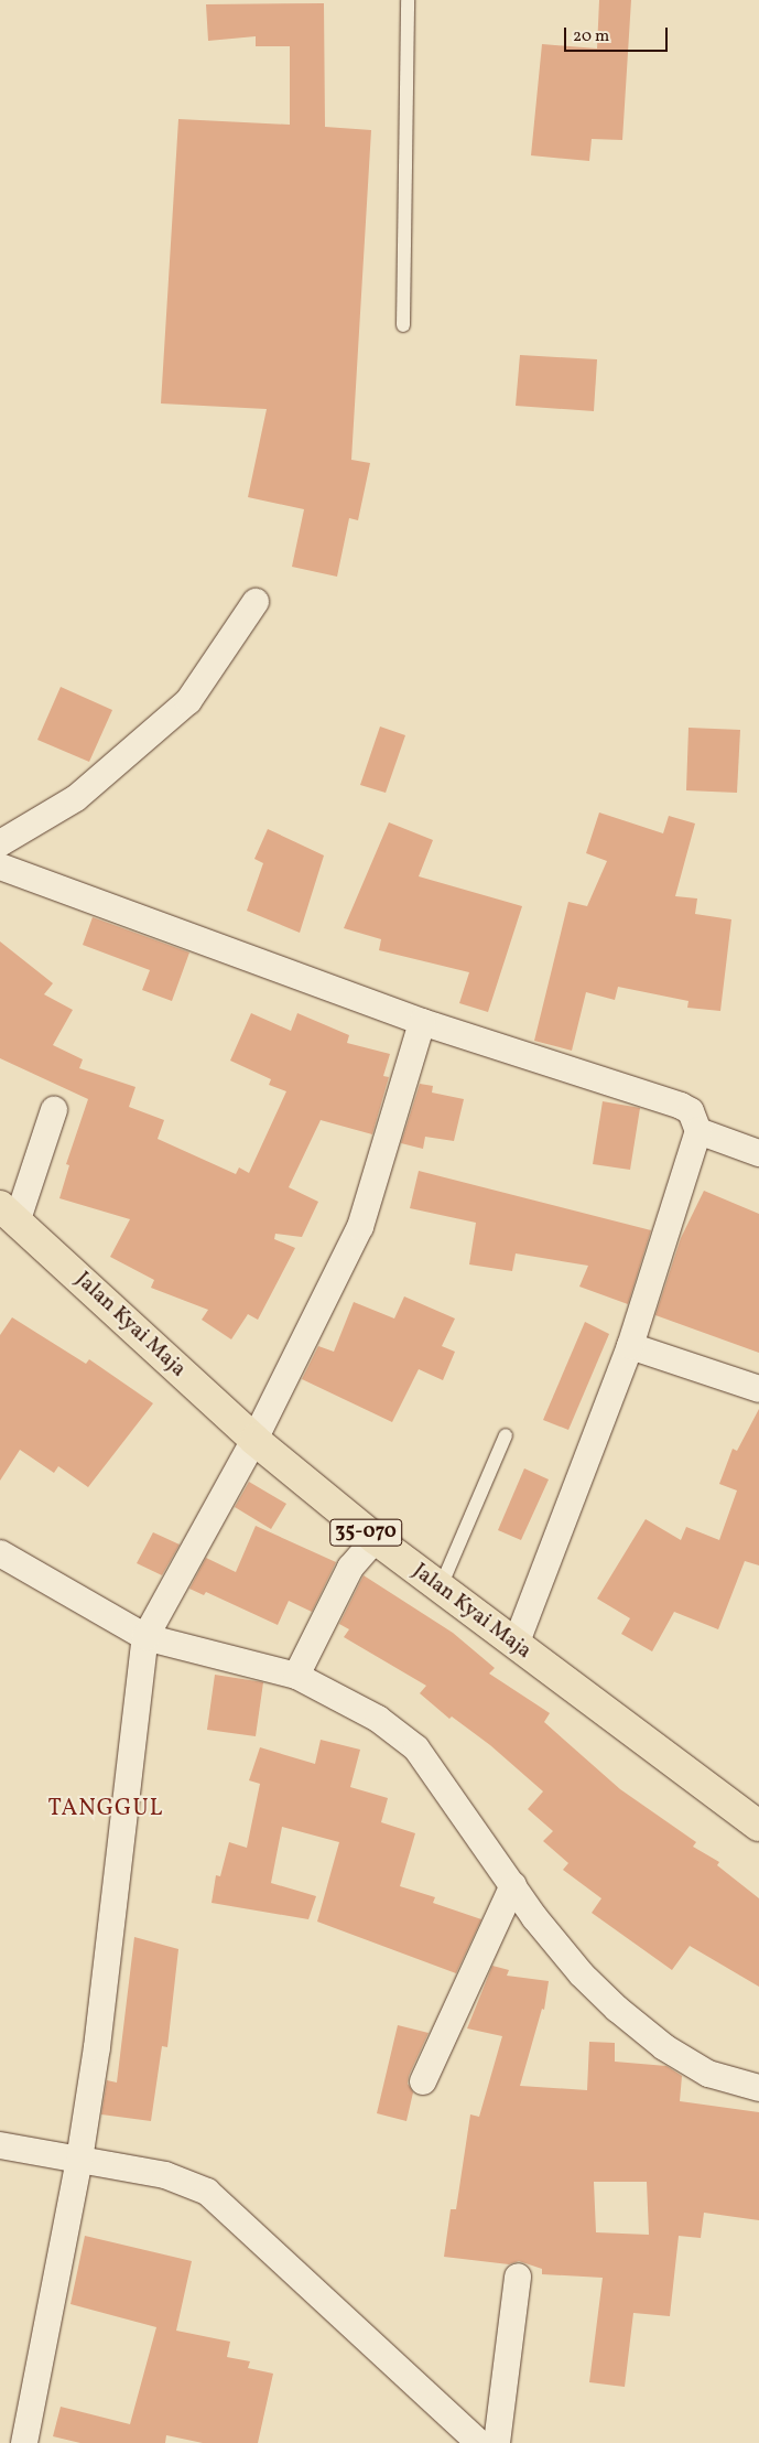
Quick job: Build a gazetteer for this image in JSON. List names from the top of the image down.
{
  "streets": {
    "main road": ["Jalan Kyai Maja", "35-070"]
  },
  "districts": ["TANGGUL"],
  "scale_bar": "20 m"
}
